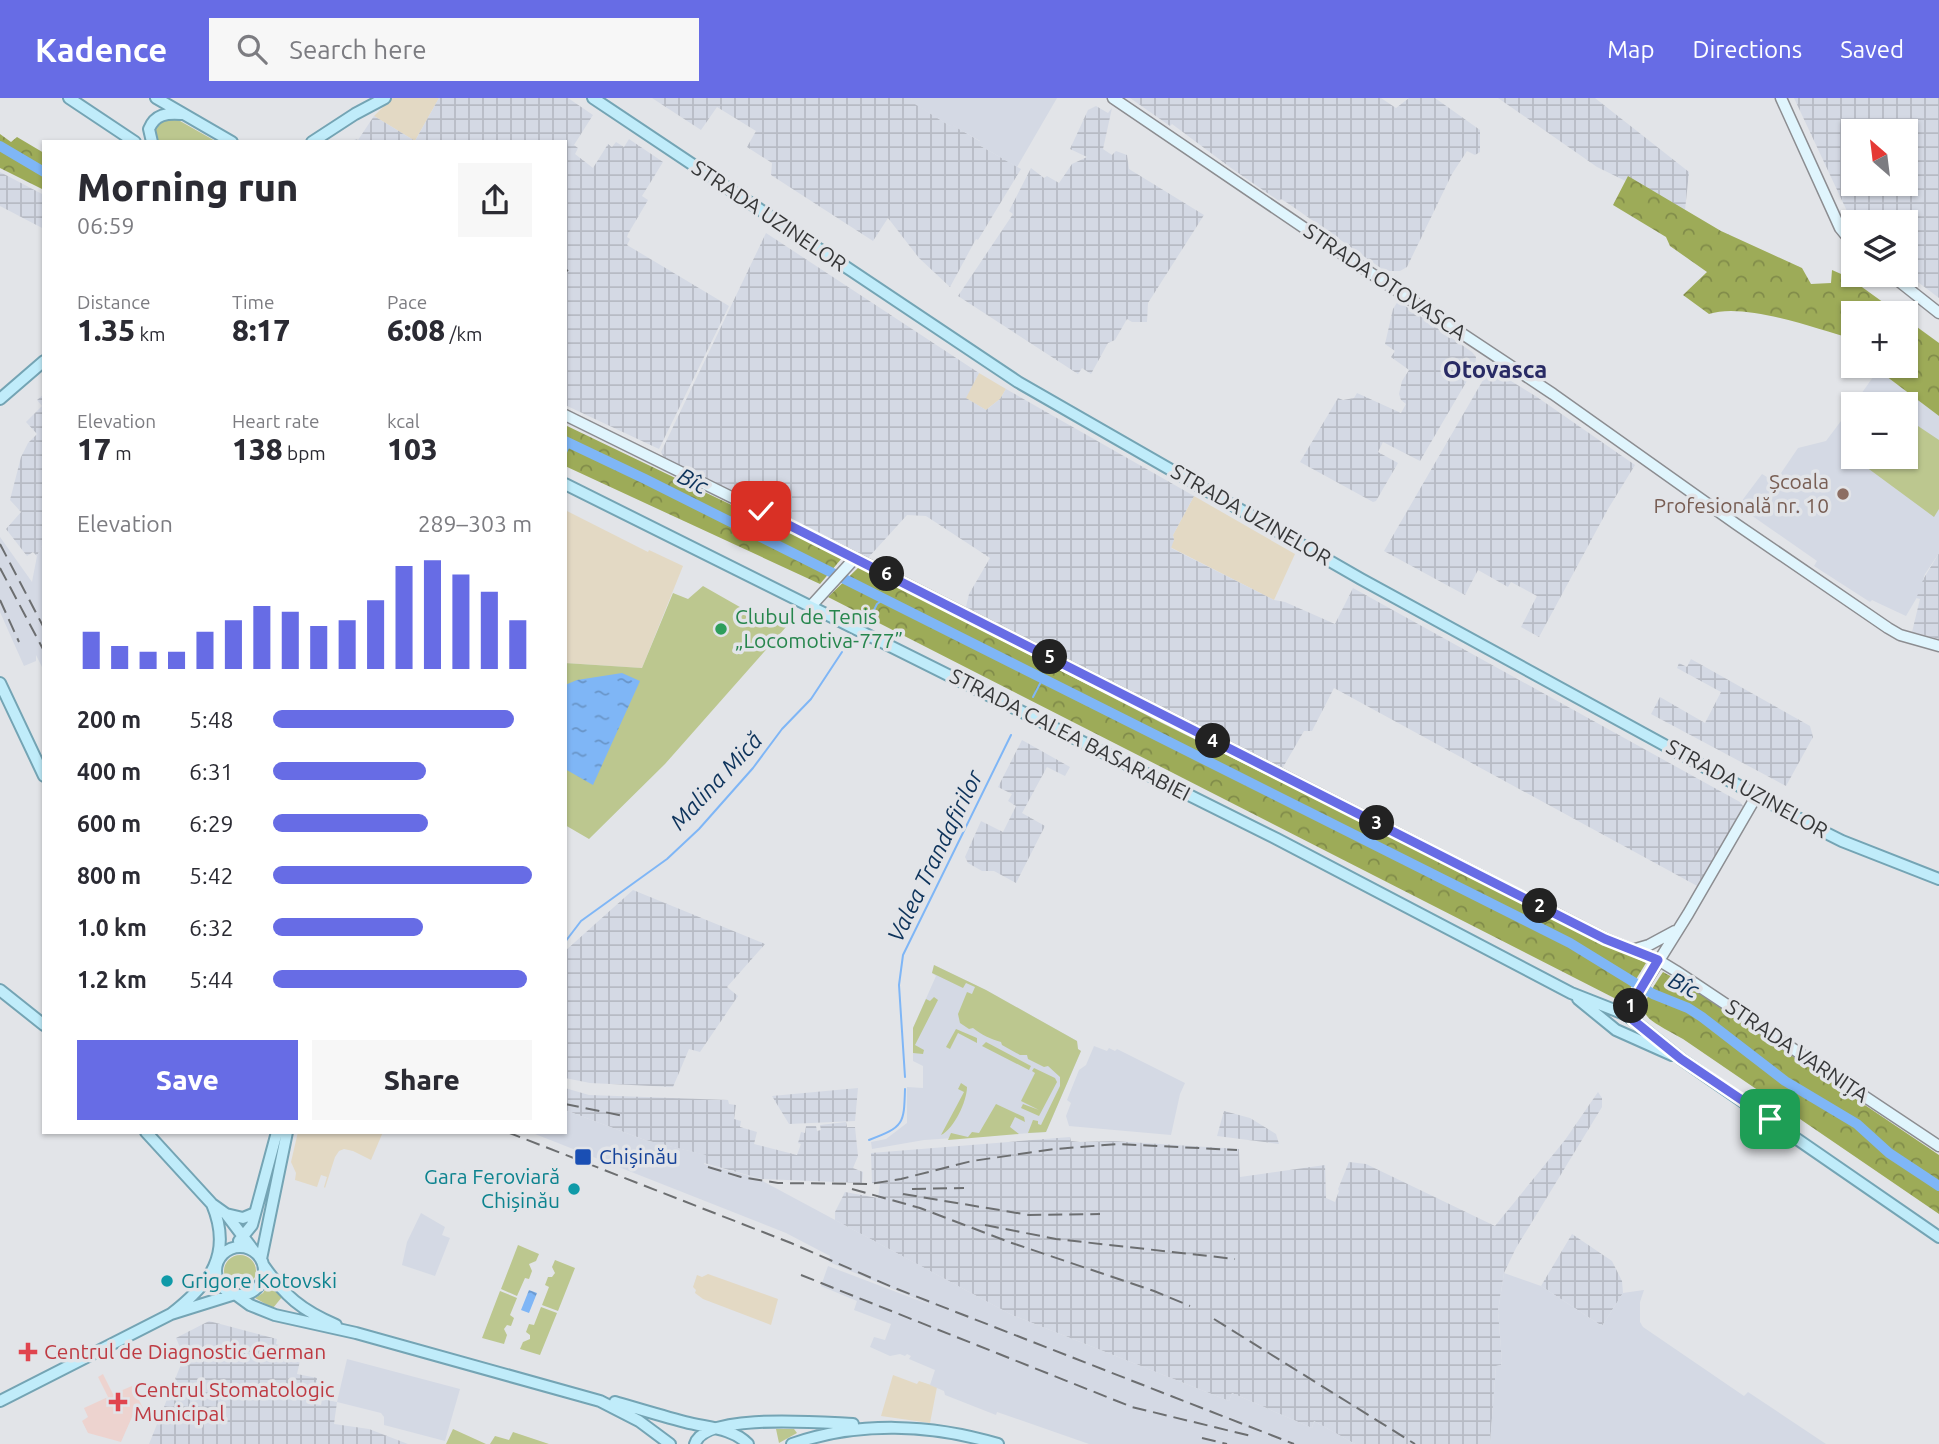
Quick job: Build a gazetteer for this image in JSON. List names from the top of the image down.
{
  "streets": {
    "main road": ["STRADA UZINELOR", "STRADA CALEA BASARABIEI"],
    "street": ["STRADA OTOVASCA", "STRADA VARNIȚA"]
  },
  "districts": ["Otovasca"],
  "water": ["Bîc", "Malina Mică", "Valea Trandafirilor"],
  "places": {
    "other": [
      "Școala Profesională nr. 10",
      "Clubul de Tenis „Locomotiva-777”",
      "Gara Feroviară Chișinău",
      "Grigore Kotovski"
    ],
    "transit": ["Chișinău"],
    "health": ["Centrul de Diagnostic German", "Centrul Stomatologic Municipal"]
  },
  "north": "top left",
  "page": {
    "header": "Kadence",
    "search": "Search here",
    "nav": ["Map", "Directions", "Saved"],
    "map_buttons": ["+", "−"],
    "heading": ["Morning run", "06:59"],
    "stats": [
      ["Distance", "1.35 km"],
      ["Time", "8:17"],
      ["Pace", "6:08 /km"],
      ["Elevation", "17 m"],
      ["Heart rate", "138 bpm"],
      ["kcal", "103"]
    ],
    "chart": ["Elevation", "289–303 m"],
    "pins": [
      "6",
      "5",
      "4",
      "3",
      "2",
      "1"
    ],
    "list": [
      {
        "name": "200 m",
        "note": "5:48"
      },
      {
        "name": "400 m",
        "note": "6:31"
      },
      {
        "name": "600 m",
        "note": "6:29"
      },
      {
        "name": "800 m",
        "note": "5:42"
      },
      {
        "name": "1.0 km",
        "note": "6:32"
      },
      {
        "name": "1.2 km",
        "note": "5:44"
      }
    ],
    "buttons": ["Save", "Share"]
  }
}
